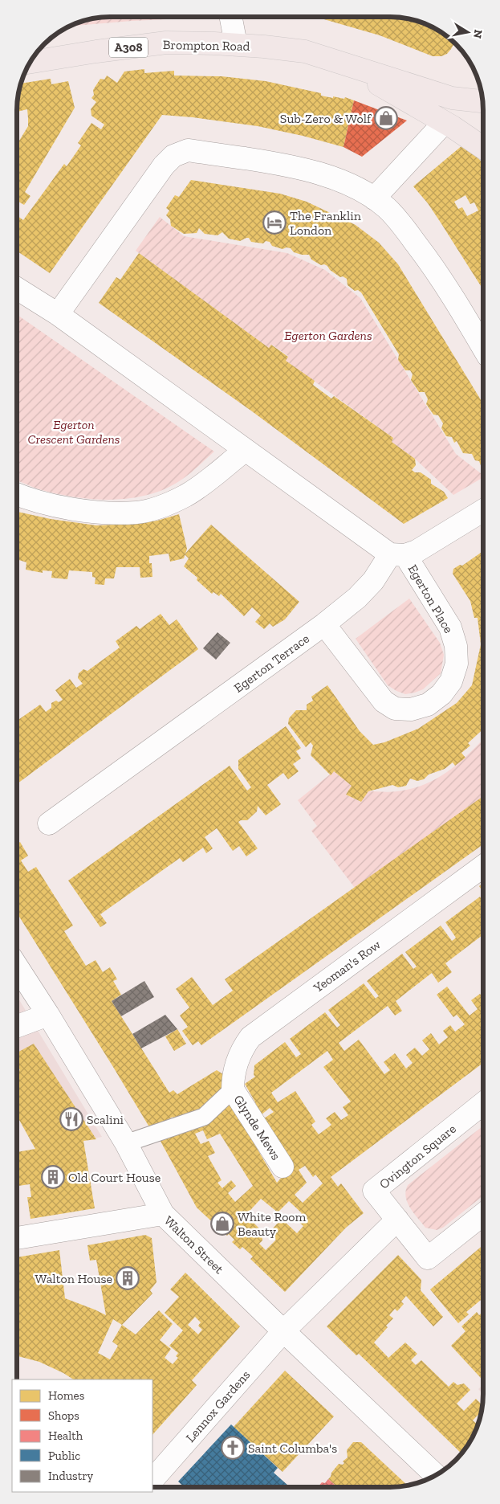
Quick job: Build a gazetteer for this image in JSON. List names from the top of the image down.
{
  "streets": {
    "main road": ["Brompton Road", "A308"],
    "street": [
      "Egerton Place",
      "Egerton Terrace",
      "Yeoman's Row",
      "Glynde Mews",
      "Ovington Square",
      "Walton Street",
      "Lennox Gardens"
    ]
  },
  "crossings": [
    ["Egerton Place", "Egerton Terrace"],
    ["Yeoman's Row", "Glynde Mews"],
    ["Glynde Mews", "Walton Street"],
    ["Walton Street", "Lennox Gardens"]
  ],
  "parks": ["Egerton Gardens", "Egerton Crescent Gardens"],
  "places": {
    "shop": ["Sub-Zero & Wolf", "White Room Beauty"],
    "hotel": ["The Franklin London"],
    "restaurant": ["Scalini"],
    "building": ["Old Court House", "Walton House"],
    "church": ["Saint Columba's"]
  },
  "legend": [
    "Homes",
    "Shops",
    "Health",
    "Public",
    "Industry"
  ],
  "north": "right"
}
